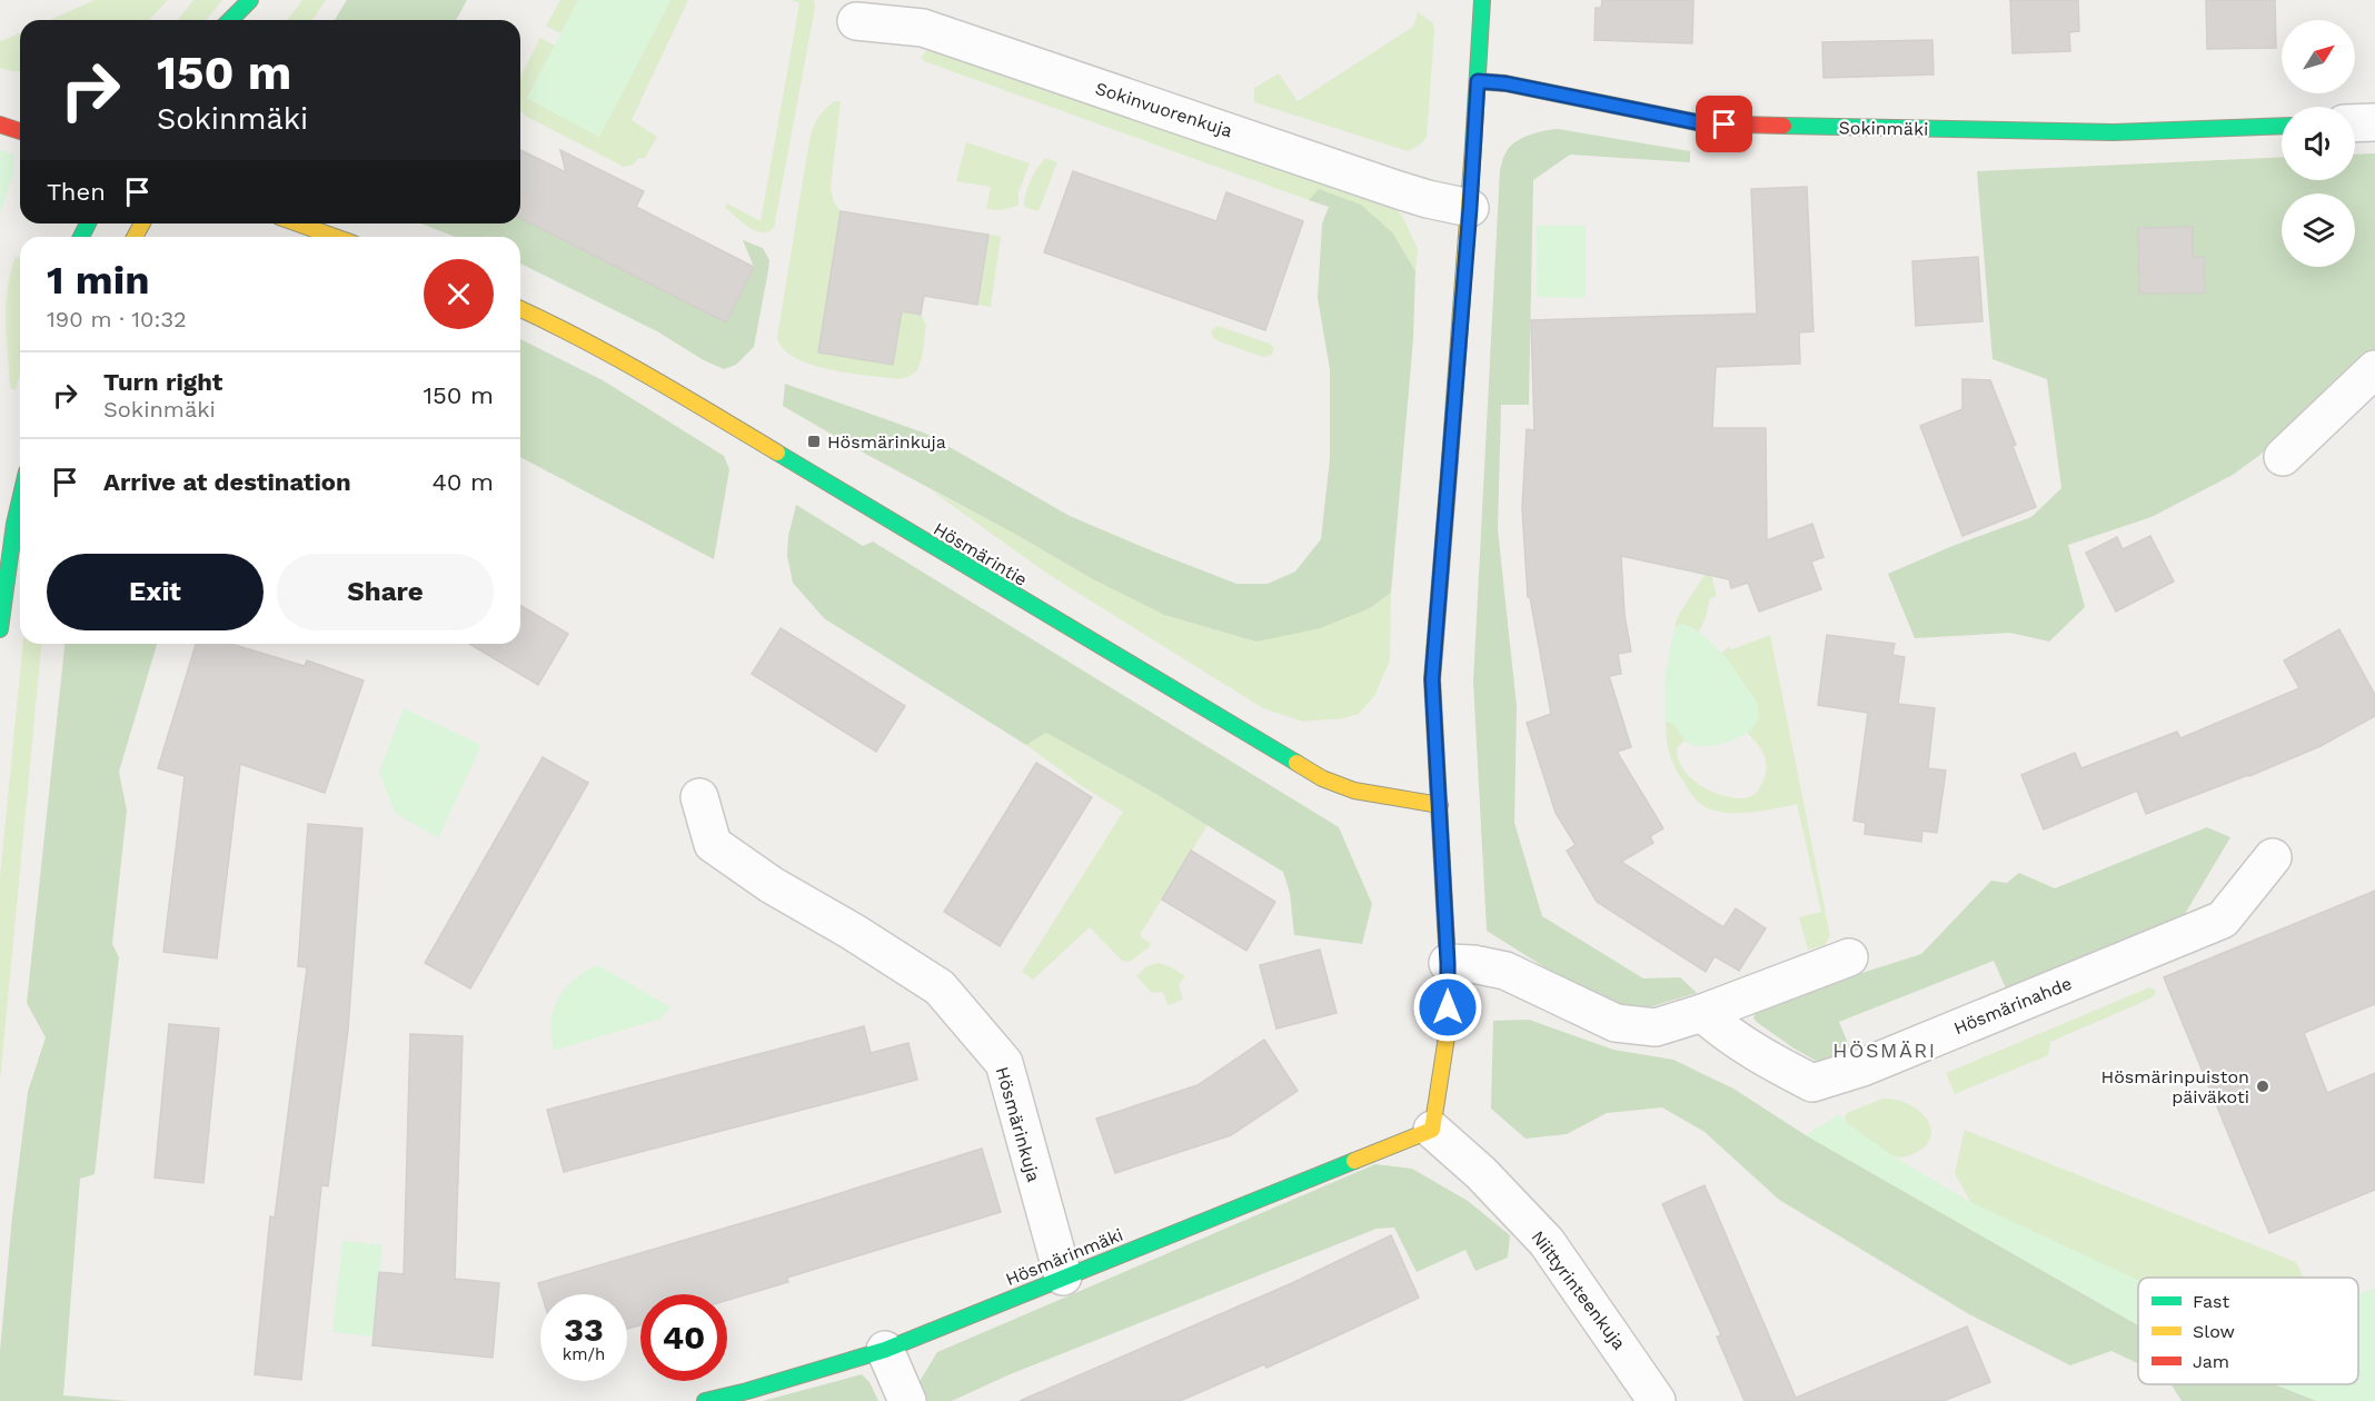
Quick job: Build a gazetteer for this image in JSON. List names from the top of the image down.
{
  "streets": {
    "street": [
      "Sokinvuorenkuja",
      "Sokinmäki",
      "Hösmärintie",
      "Hösmärinahde",
      "Hösmärinkuja",
      "Hösmärinmäki",
      "Niittyrinteenkuja"
    ]
  },
  "crossings": [
    ["Hösmärinkuja", "Hösmärinmäki"],
    ["Hösmärinmäki", "Niittyrinteenkuja"]
  ],
  "districts": ["HÖSMÄRI"],
  "places": {
    "transit": ["Hösmärinkuja"],
    "other": ["Hösmärinpuiston päiväkoti"]
  },
  "legend": ["Fast", "Slow", "Jam"],
  "north": "top right",
  "page": {
    "turn": ["150 m", "Sokinmäki"],
    "then": "Then",
    "heading": ["1 min", "190 m · 10:32"],
    "list": [
      {
        "name": "Turn right",
        "note": "Sokinmäki",
        "value": "150 m"
      },
      {
        "name": "Arrive at destination",
        "value": "40 m"
      }
    ],
    "buttons": ["Exit", "Share"],
    "speed": "33 km/h",
    "limit": "40"
  }
}
